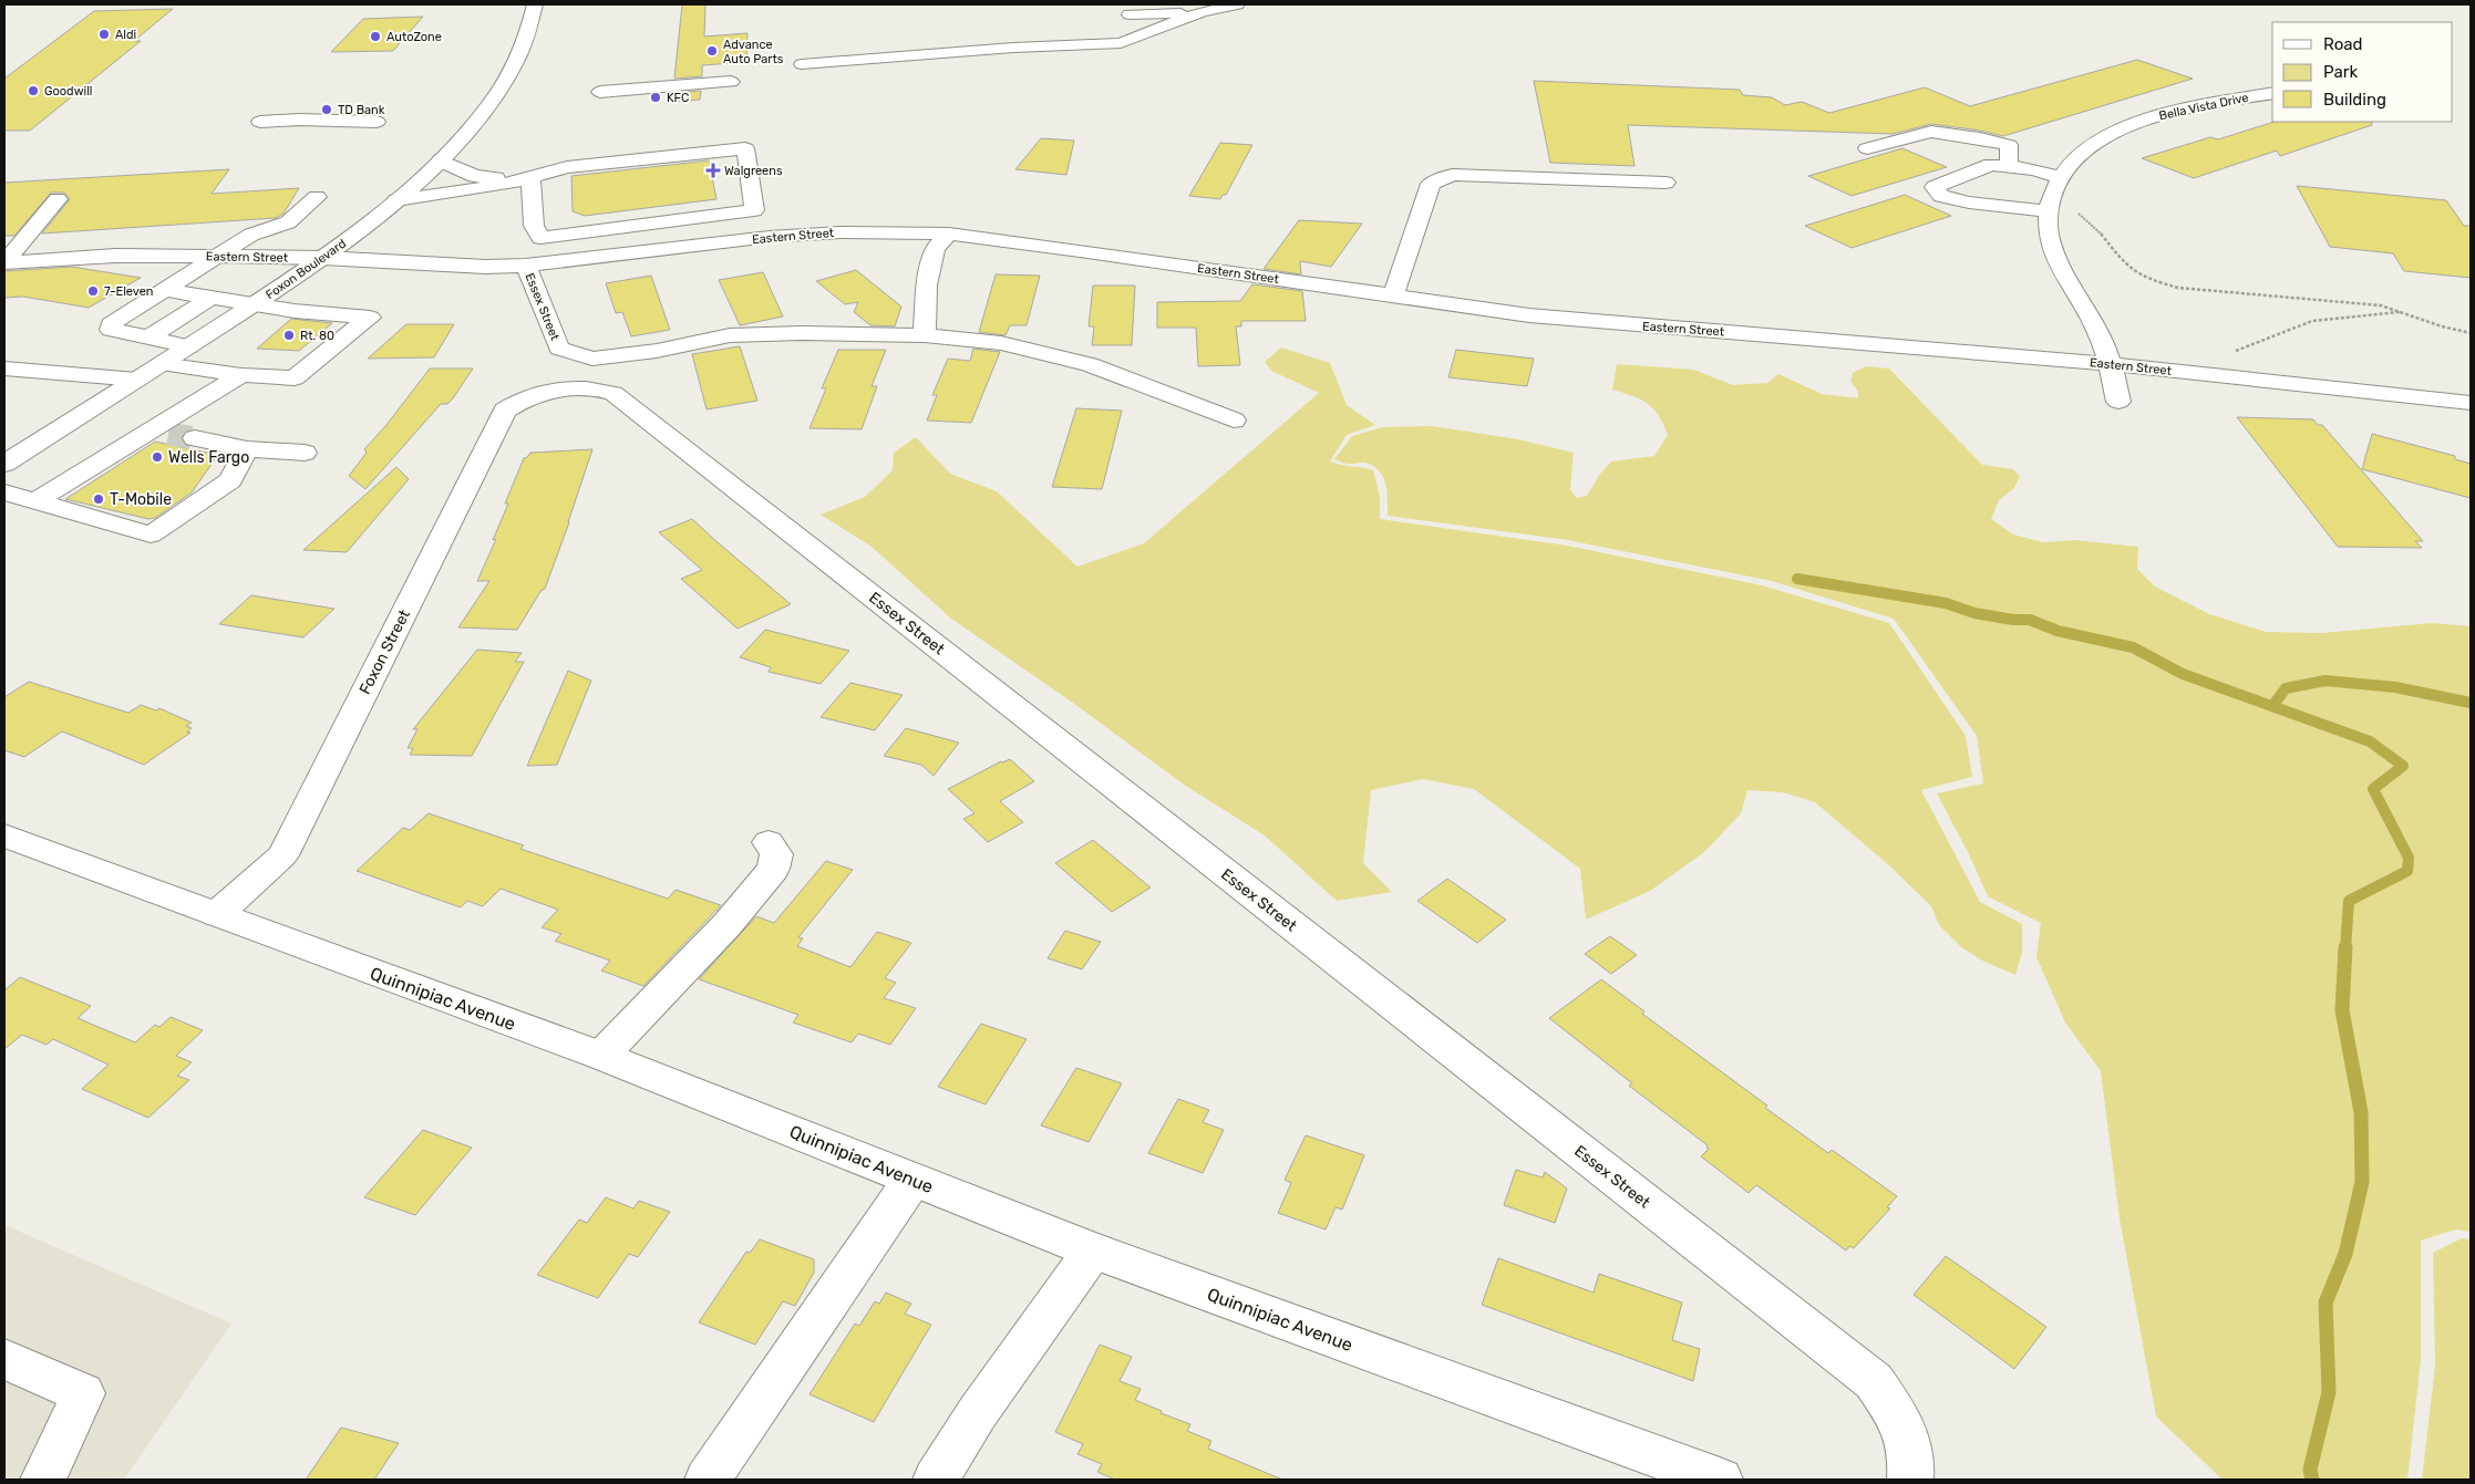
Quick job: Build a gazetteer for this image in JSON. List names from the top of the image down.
{
  "streets": {
    "street": [
      "Bella Vista Drive",
      "Eastern Street",
      "Foxon Boulevard",
      "Essex Street",
      "Foxon Street",
      "Quinnipiac Avenue"
    ]
  },
  "crossings": [
    ["Bella Vista Drive", "Eastern Street"],
    ["Eastern Street", "Foxon Boulevard"],
    ["Eastern Street", "Essex Street"],
    ["Essex Street", "Foxon Street"],
    ["Foxon Street", "Quinnipiac Avenue"]
  ],
  "places": {
    "other": [
      "Aldi",
      "AutoZone",
      "Advance Auto Parts",
      "Goodwill",
      "KFC",
      "TD Bank",
      "7-Eleven",
      "Rt. 80",
      "Wells Fargo",
      "T-Mobile"
    ],
    "health": ["Walgreens"]
  },
  "legend": ["Road", "Park", "Building"]
}
